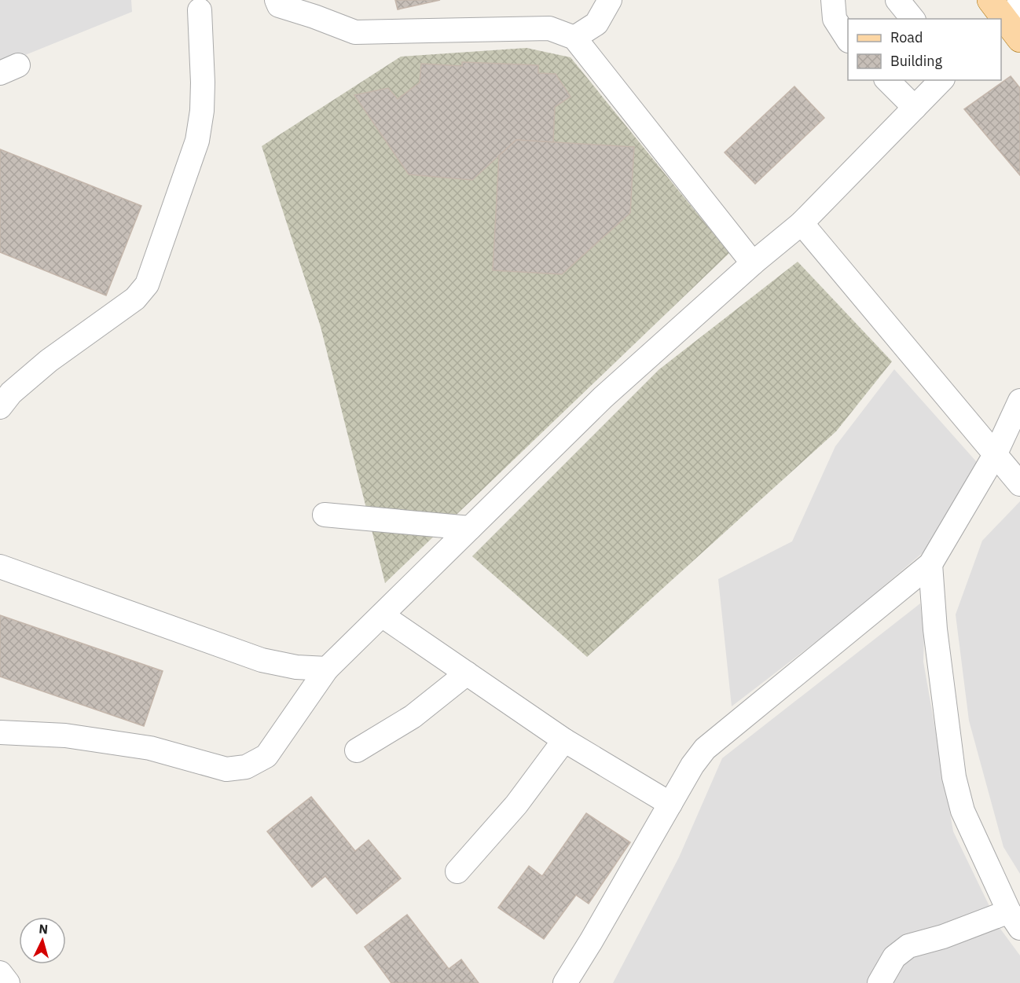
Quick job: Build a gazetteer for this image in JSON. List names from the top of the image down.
{
  "legend": ["Road", "Building"],
  "north": "top"
}
